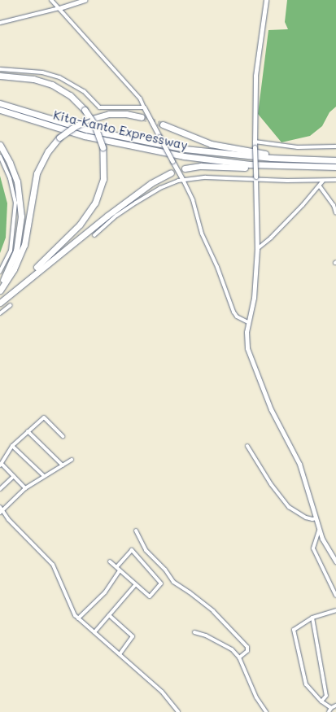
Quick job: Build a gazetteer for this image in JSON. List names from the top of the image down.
{
  "streets": {
    "highway": ["Kita-Kanto Expressway"]
  }
}
